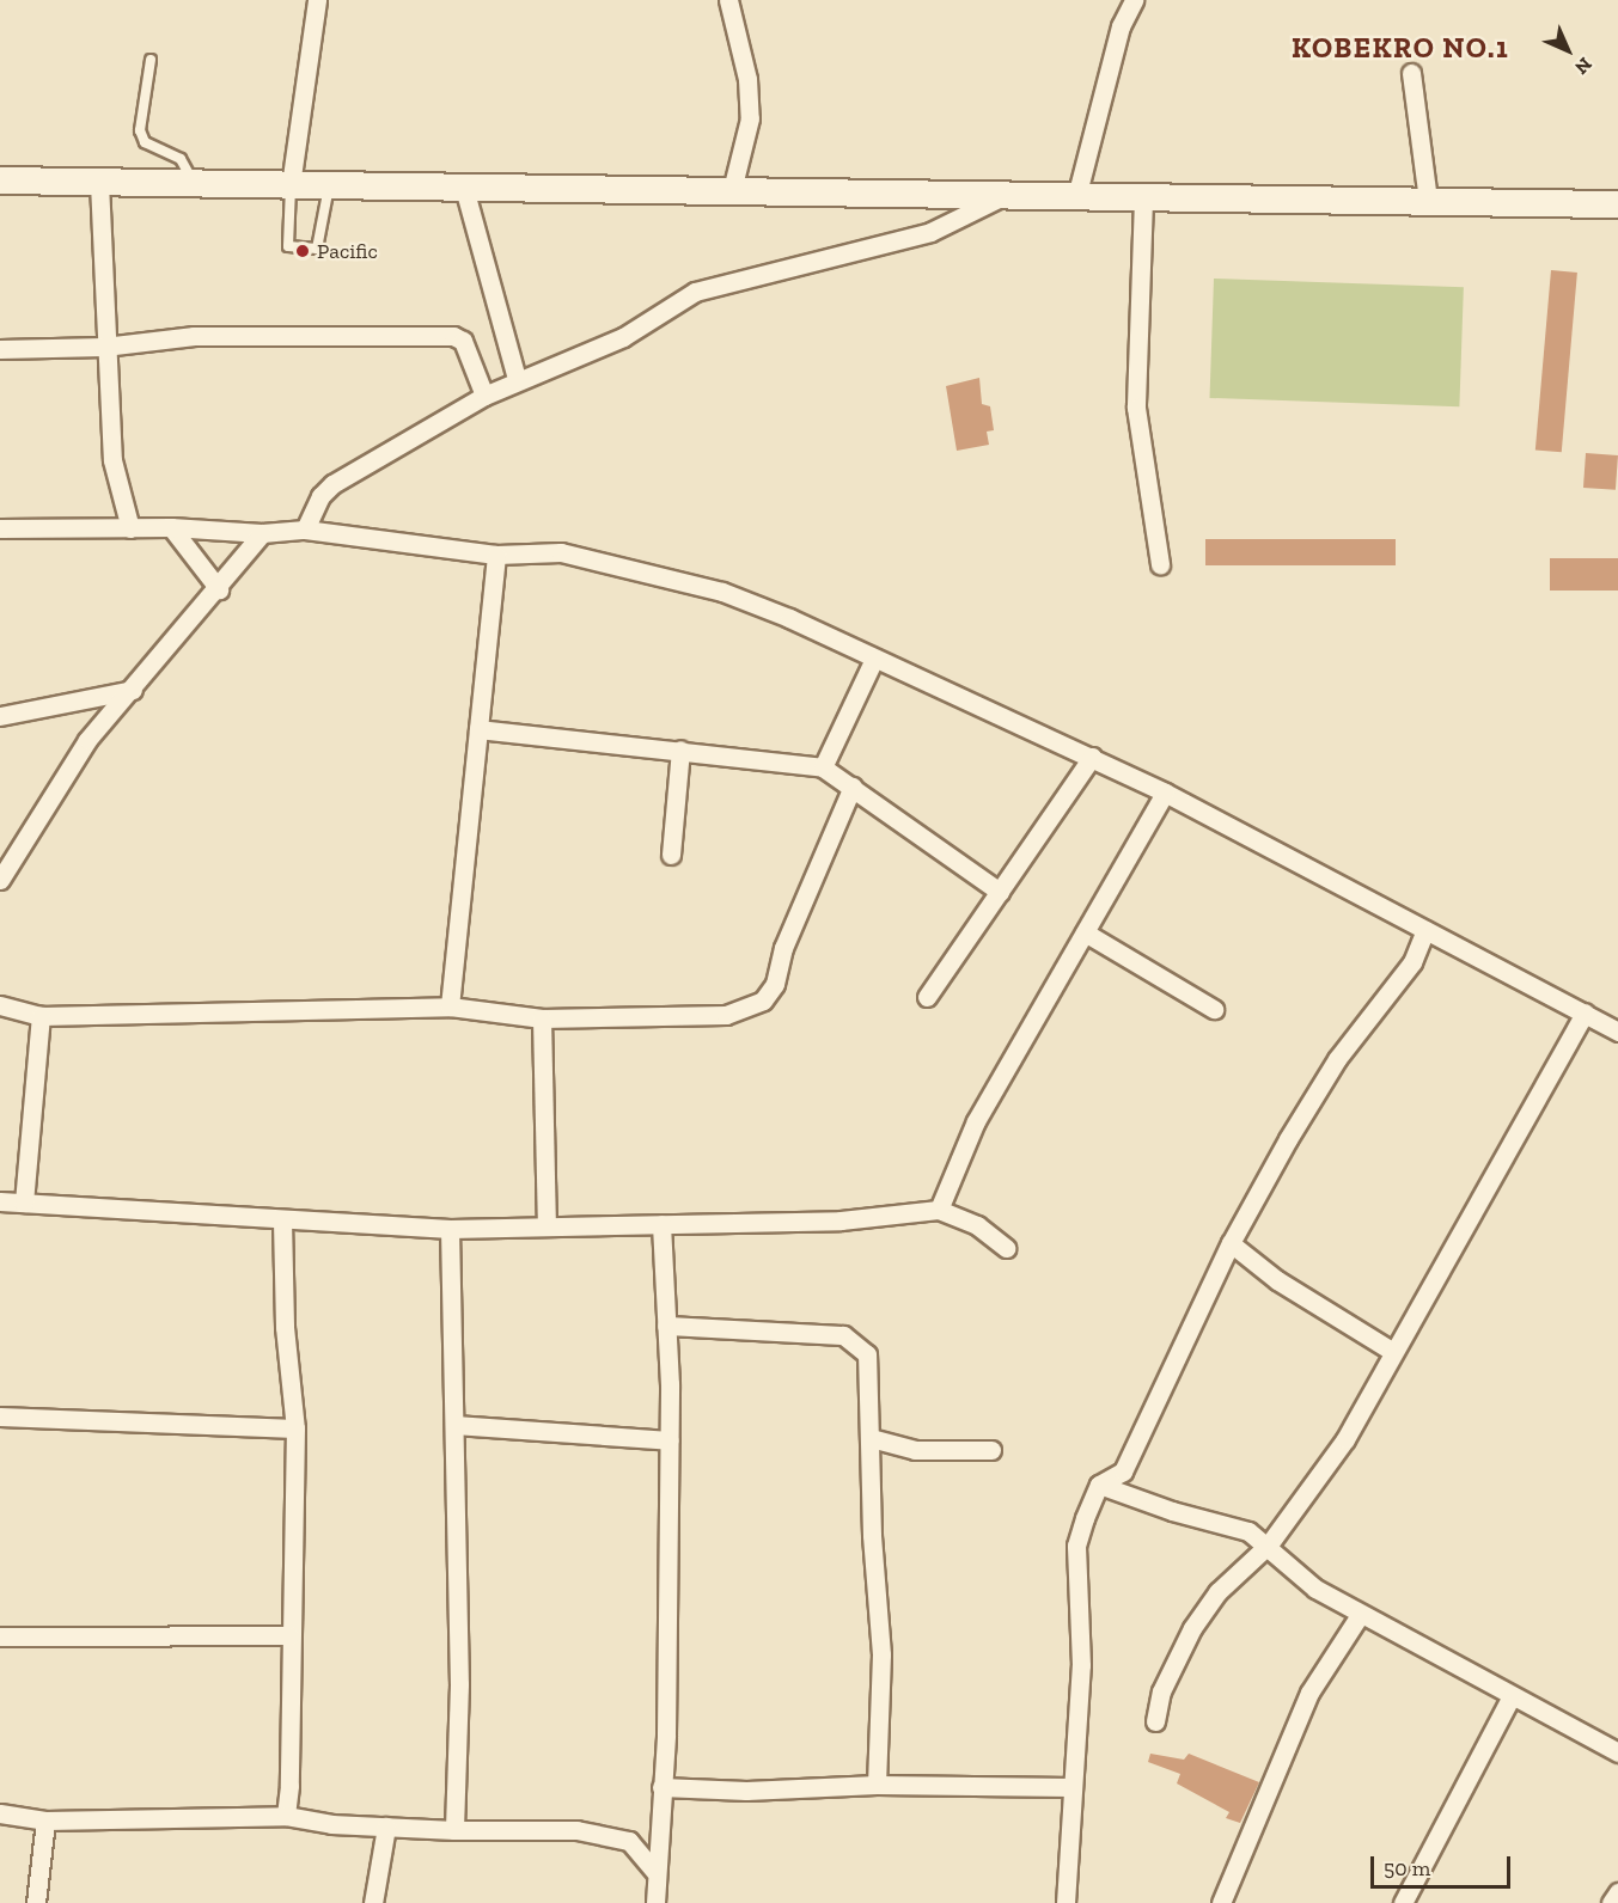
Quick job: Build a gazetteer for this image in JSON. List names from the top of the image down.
{
  "districts": ["KOBEKRO NO.1"],
  "places": ["Pacific"],
  "scale_bar": "50 m",
  "north": "bottom right"
}
